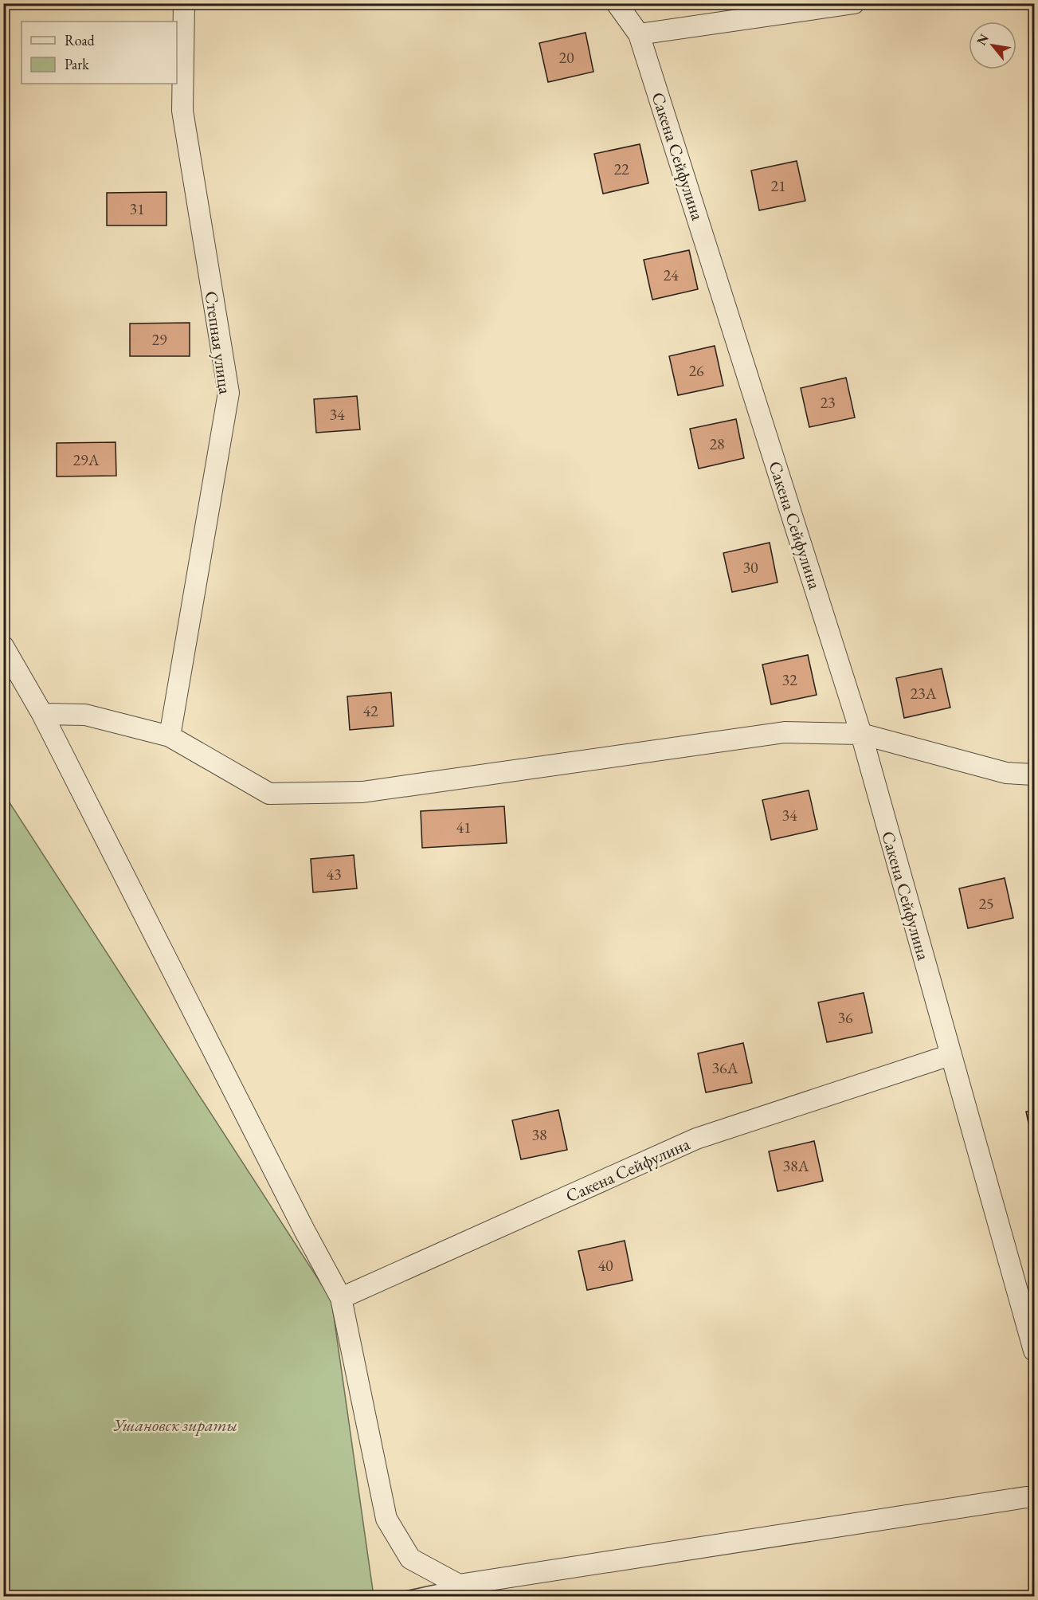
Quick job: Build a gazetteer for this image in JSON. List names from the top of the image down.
{
  "streets": {
    "street": ["Сакена Сейфулина", "Степная улица"]
  },
  "parks": ["Ушановск зираты"],
  "house_numbers": [
    "20",
    "22",
    "21",
    "31",
    "24",
    "29",
    "26",
    "23",
    "34",
    "28",
    "29А",
    "30",
    "32",
    "23А",
    "42",
    "34",
    "41",
    "43",
    "25",
    "36",
    "36А",
    "38",
    "38А",
    "40"
  ],
  "legend": ["Road", "Park"],
  "north": "top left"
}
